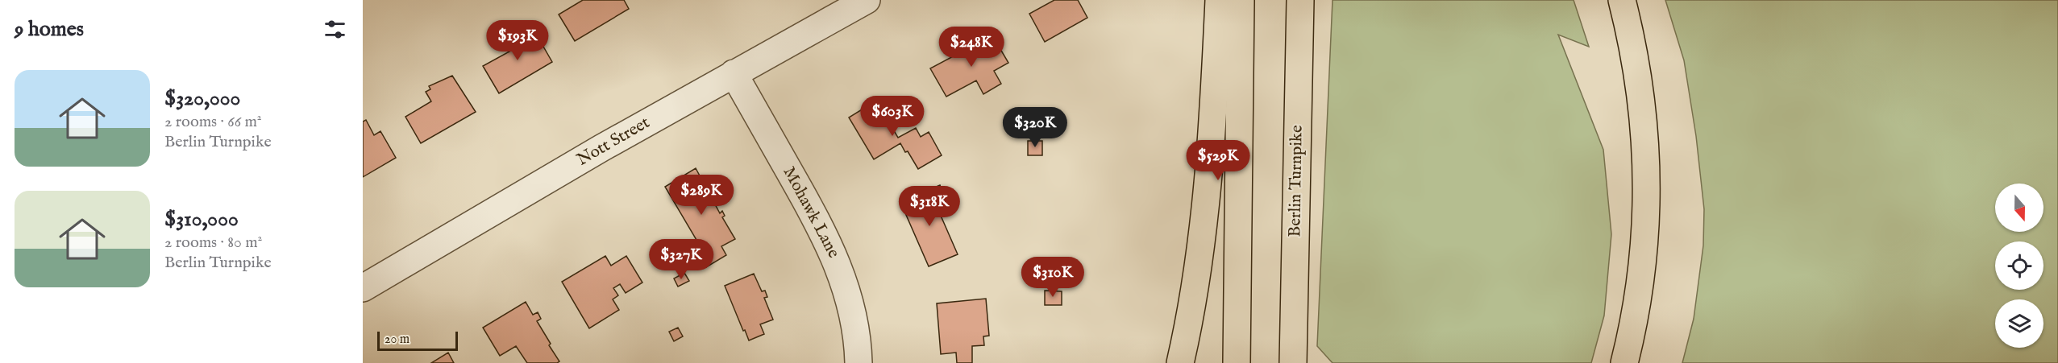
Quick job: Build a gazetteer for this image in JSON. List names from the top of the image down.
{
  "streets": {
    "main road": ["Berlin Turnpike"],
    "street": ["Nott Street", "Mohawk Lane"]
  },
  "crossings": [
    ["Nott Street", "Mohawk Lane"]
  ],
  "scale_bar": "20 m",
  "north": "bottom",
  "page": {
    "heading": "9 homes",
    "price": [
      "$193K",
      "$248K",
      "$603K",
      "$320K",
      "$529K",
      "$289K",
      "$318K",
      "$327K",
      "$310K"
    ],
    "list": [
      {
        "name": "$320,000",
        "note": "2 rooms · 66 m² · Berlin Turnpike"
      },
      {
        "name": "$310,000",
        "note": "2 rooms · 80 m² · Berlin Turnpike"
      }
    ],
    "scale": "20 m"
  }
}
